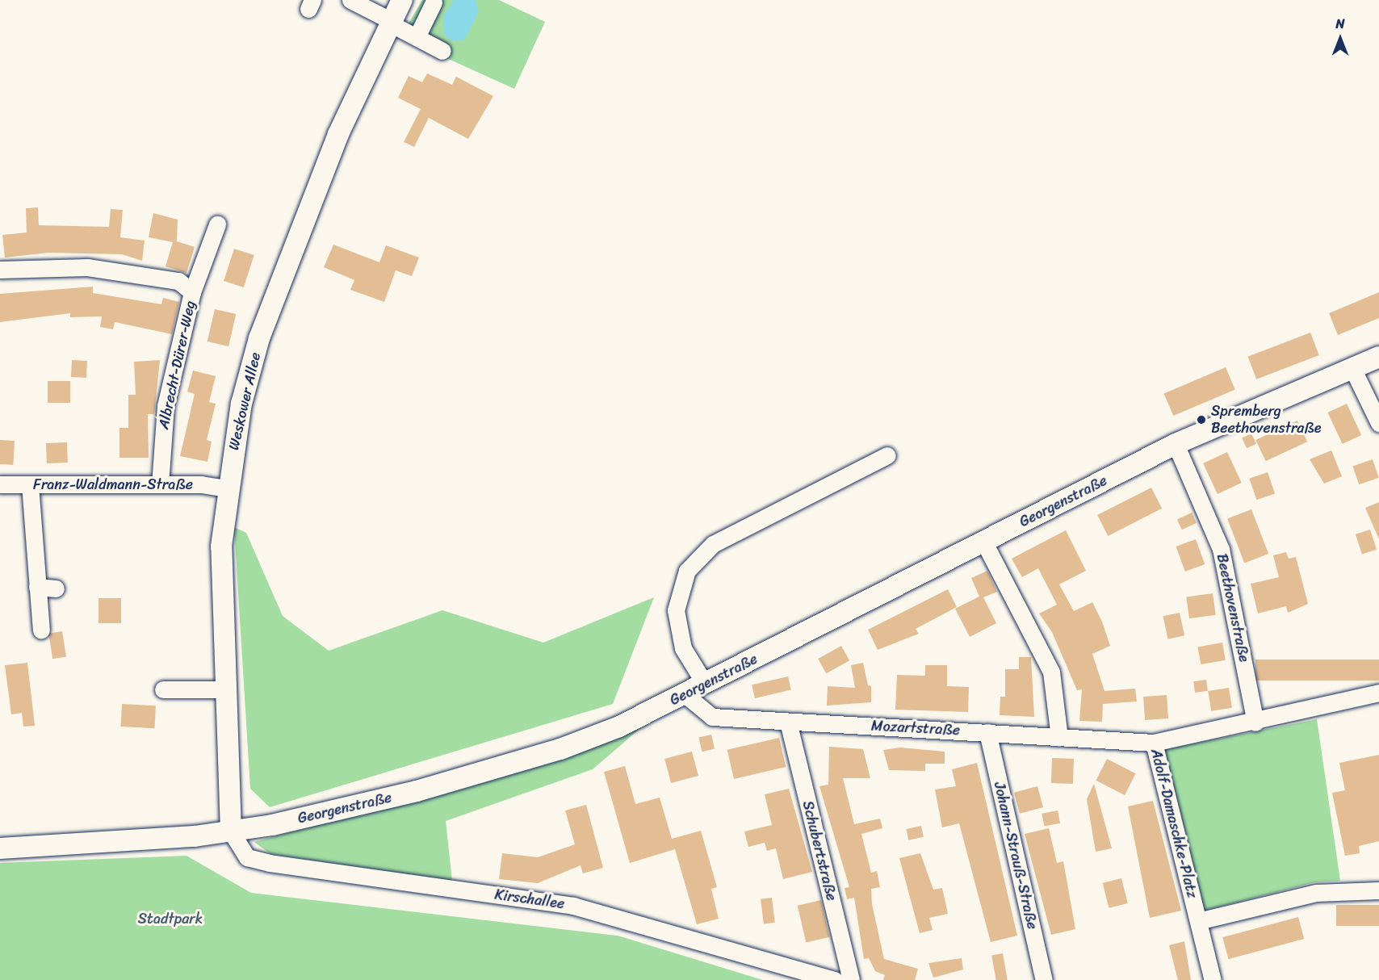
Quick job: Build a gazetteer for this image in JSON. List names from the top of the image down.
{
  "streets": {
    "main road": ["Weskower Allee", "Georgenstraße"],
    "street": [
      "Albrecht-Dürer-Weg",
      "Franz-Waldmann-Straße",
      "Beethovenstraße",
      "Mozartstraße",
      "Adolf-Damaschke-Platz",
      "Schubertstraße",
      "Johann-Strauß-Straße",
      "Kirschallee"
    ]
  },
  "crossings": [
    ["Albrecht-Dürer-Weg", "Franz-Waldmann-Straße"],
    ["Weskower Allee", "Franz-Waldmann-Straße"],
    ["Weskower Allee", "Georgenstraße"],
    ["Weskower Allee", "Kirschallee"],
    ["Georgenstraße", "Beethovenstraße"],
    ["Georgenstraße", "Mozartstraße"],
    ["Georgenstraße", "Kirschallee"],
    ["Beethovenstraße", "Adolf-Damaschke-Platz"],
    ["Mozartstraße", "Adolf-Damaschke-Platz"],
    ["Mozartstraße", "Schubertstraße"],
    ["Mozartstraße", "Johann-Strauß-Straße"]
  ],
  "parks": ["Stadtpark"],
  "places": ["Spremberg Beethovenstraße"],
  "north": "top"
}
